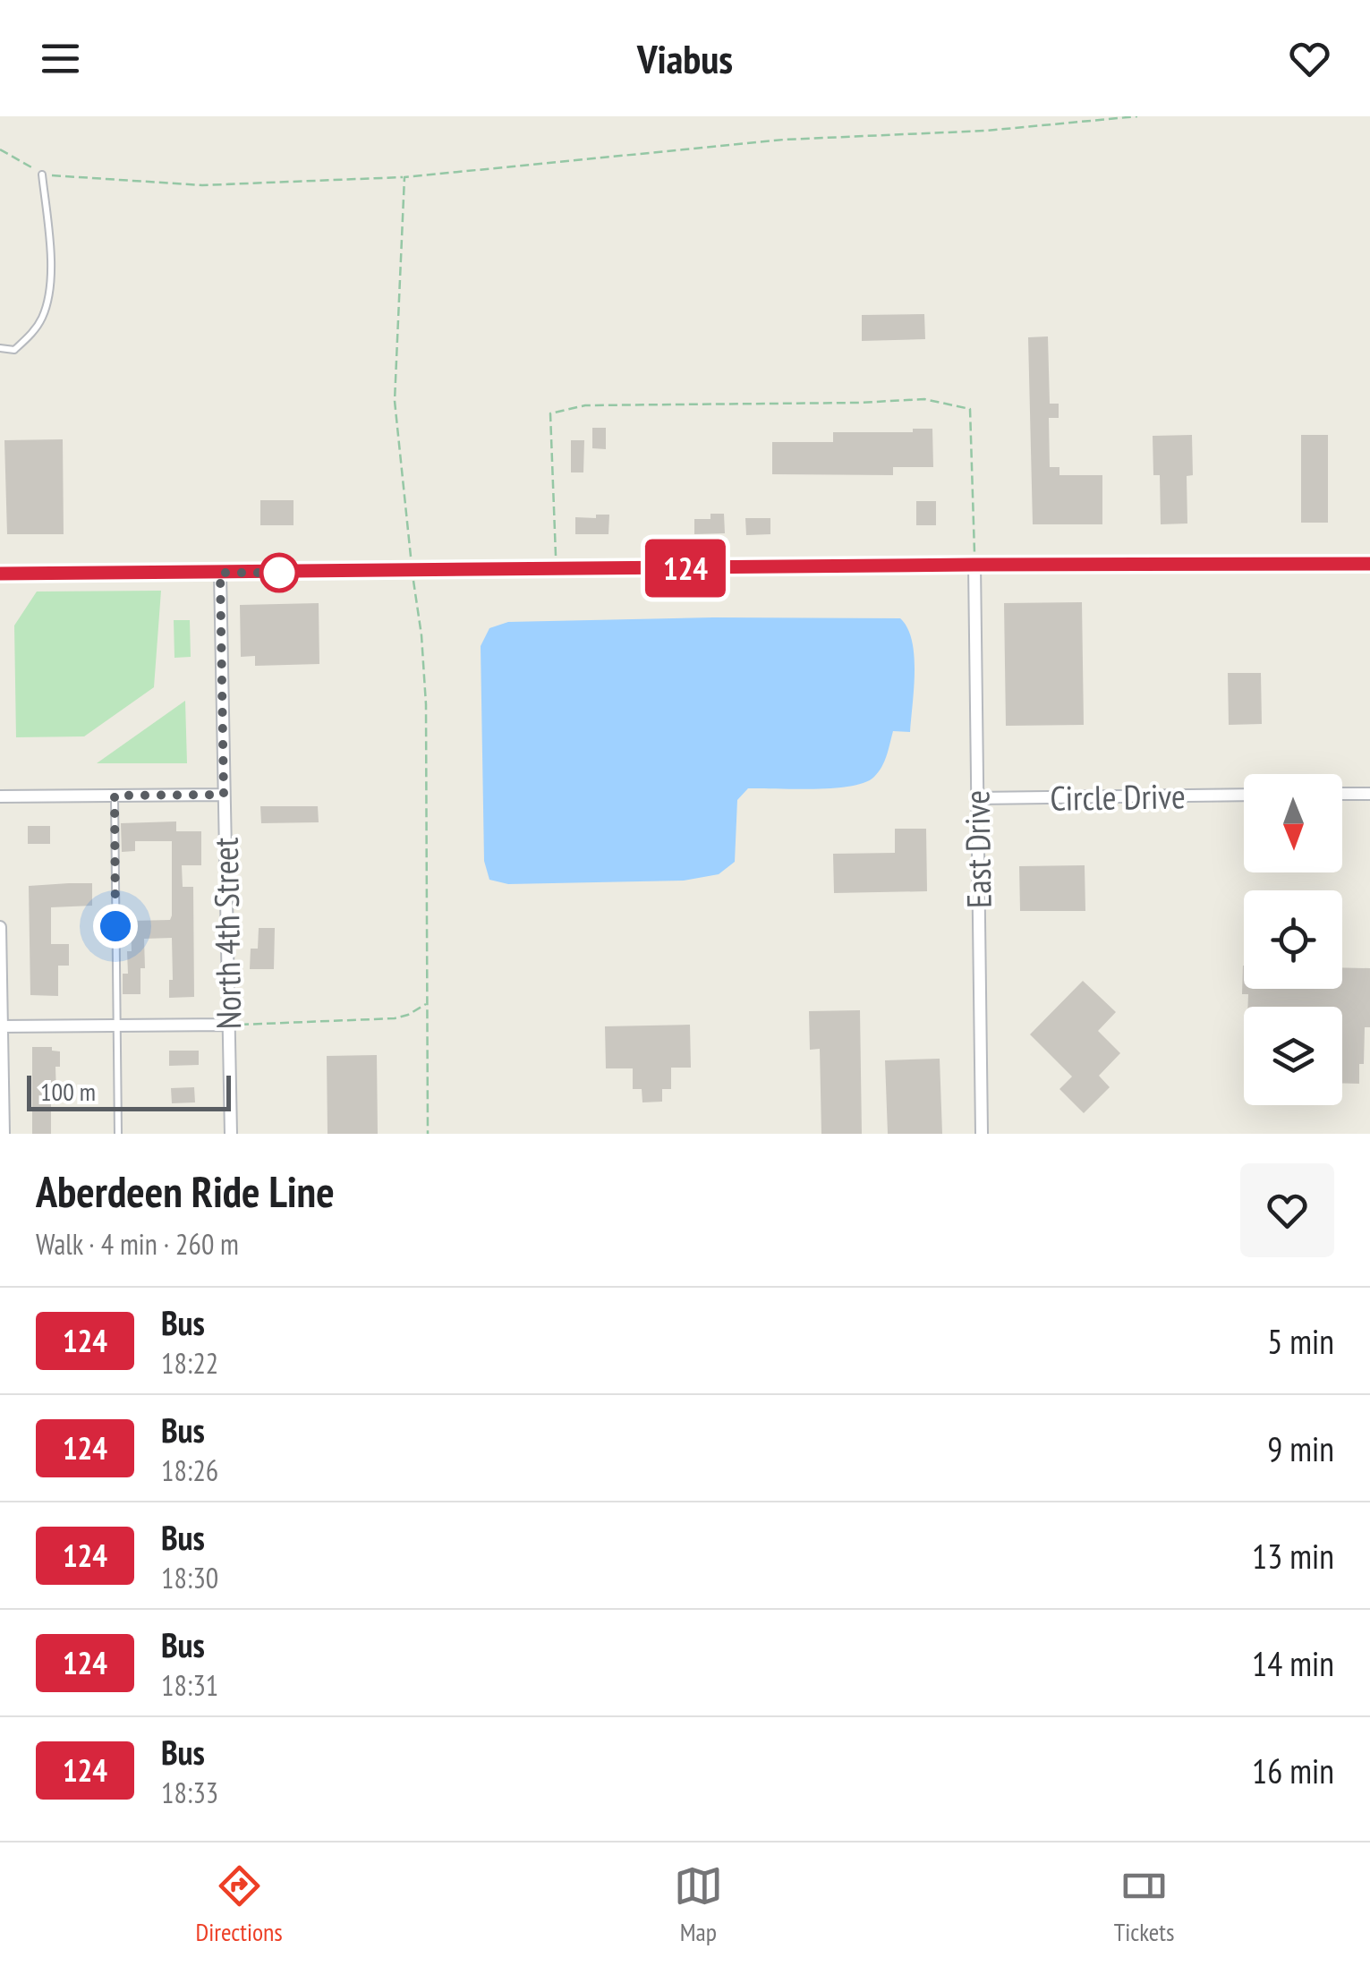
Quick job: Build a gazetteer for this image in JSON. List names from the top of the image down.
{
  "streets": {
    "street": ["Circle Drive", "East Drive", "North 4th Street"]
  },
  "crossings": [
    ["Circle Drive", "East Drive"]
  ],
  "lines": ["bus line 124"],
  "scale_bar": "100 m",
  "north": "bottom",
  "page": {
    "header": "Viabus",
    "on_map": "124",
    "scale": "100 m",
    "heading": ["Aberdeen Ride Line", "Walk · 4 min · 260 m"],
    "list": [
      {
        "mark": "124",
        "name": "Bus",
        "note": "18:22",
        "value": "5 min"
      },
      {
        "mark": "124",
        "name": "Bus",
        "note": "18:26",
        "value": "9 min"
      },
      {
        "mark": "124",
        "name": "Bus",
        "note": "18:30",
        "value": "13 min"
      },
      {
        "mark": "124",
        "name": "Bus",
        "note": "18:31",
        "value": "14 min"
      },
      {
        "mark": "124",
        "name": "Bus",
        "note": "18:33",
        "value": "16 min"
      }
    ],
    "tabs": ["Directions", "Map", "Tickets"]
  }
}
